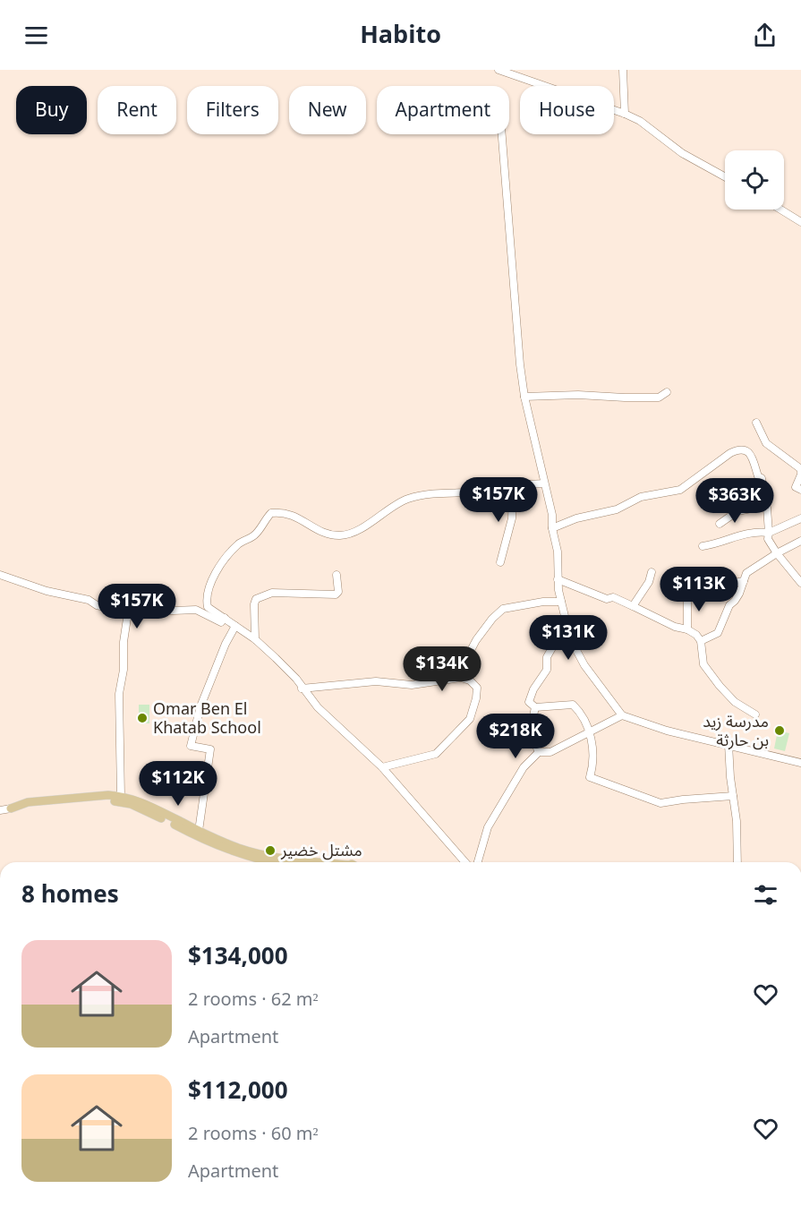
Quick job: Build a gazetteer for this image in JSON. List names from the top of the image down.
{
  "places": ["Omar Ben El Khatab School", "مدرسة زيد بن حارثة", "مشتل خضير"],
  "page": {
    "header": "Habito",
    "chip": [
      "Buy",
      "Rent",
      "Filters",
      "New",
      "Apartment",
      "House"
    ],
    "price": [
      "$157K",
      "$363K",
      "$113K",
      "$157K",
      "$131K",
      "$134K",
      "$218K",
      "$112K"
    ],
    "heading": "8 homes",
    "list": [
      {
        "name": "$134,000",
        "note": "2 rooms · 62 m² · Apartment"
      },
      {
        "name": "$112,000",
        "note": "2 rooms · 60 m² · Apartment"
      }
    ]
  }
}
